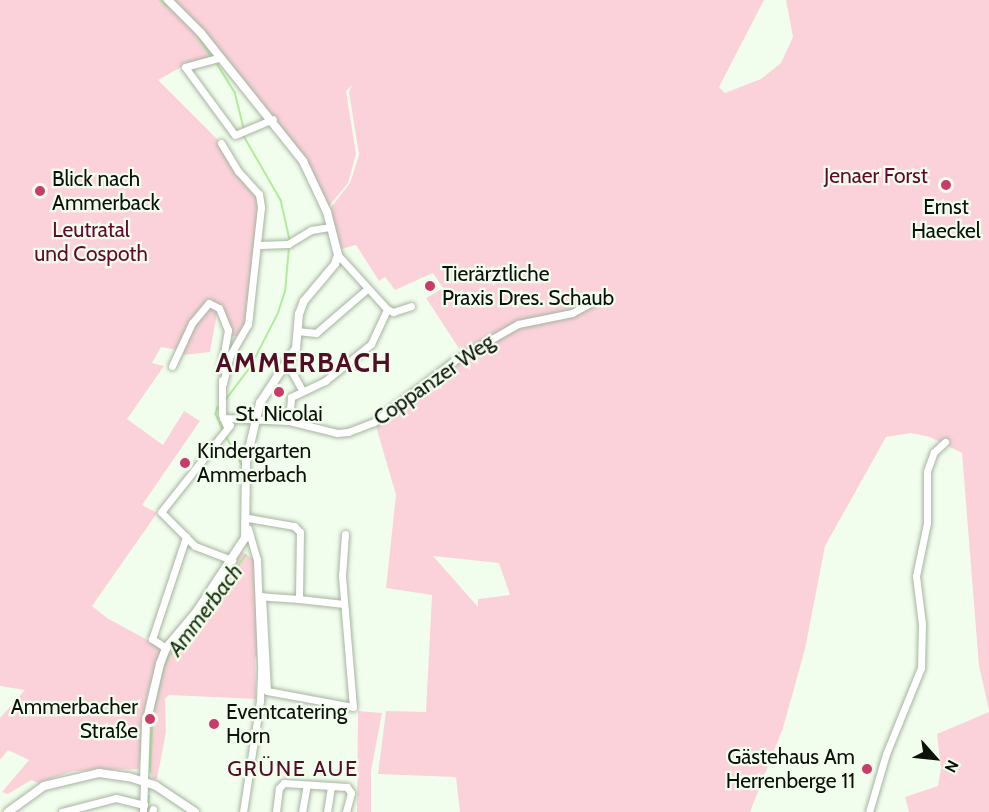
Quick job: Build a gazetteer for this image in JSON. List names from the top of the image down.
{
  "streets": {
    "street": ["Coppanzer Weg"]
  },
  "districts": ["AMMERBACH", "GRÜNE AUE"],
  "water": ["Ammerbach"],
  "parks": ["Jenaer Forst", "Leutratal und Cospoth"],
  "places": [
    "Ernst Haeckel",
    "Blick nach Ammerback",
    "Tierärztliche Praxis Dres. Schaub",
    "St. Nicolai",
    "Kindergarten Ammerbach",
    "Ammerbacher Straße",
    "Eventcatering Horn",
    "Gästehaus Am Herrenberge 11"
  ],
  "north": "bottom right"
}
